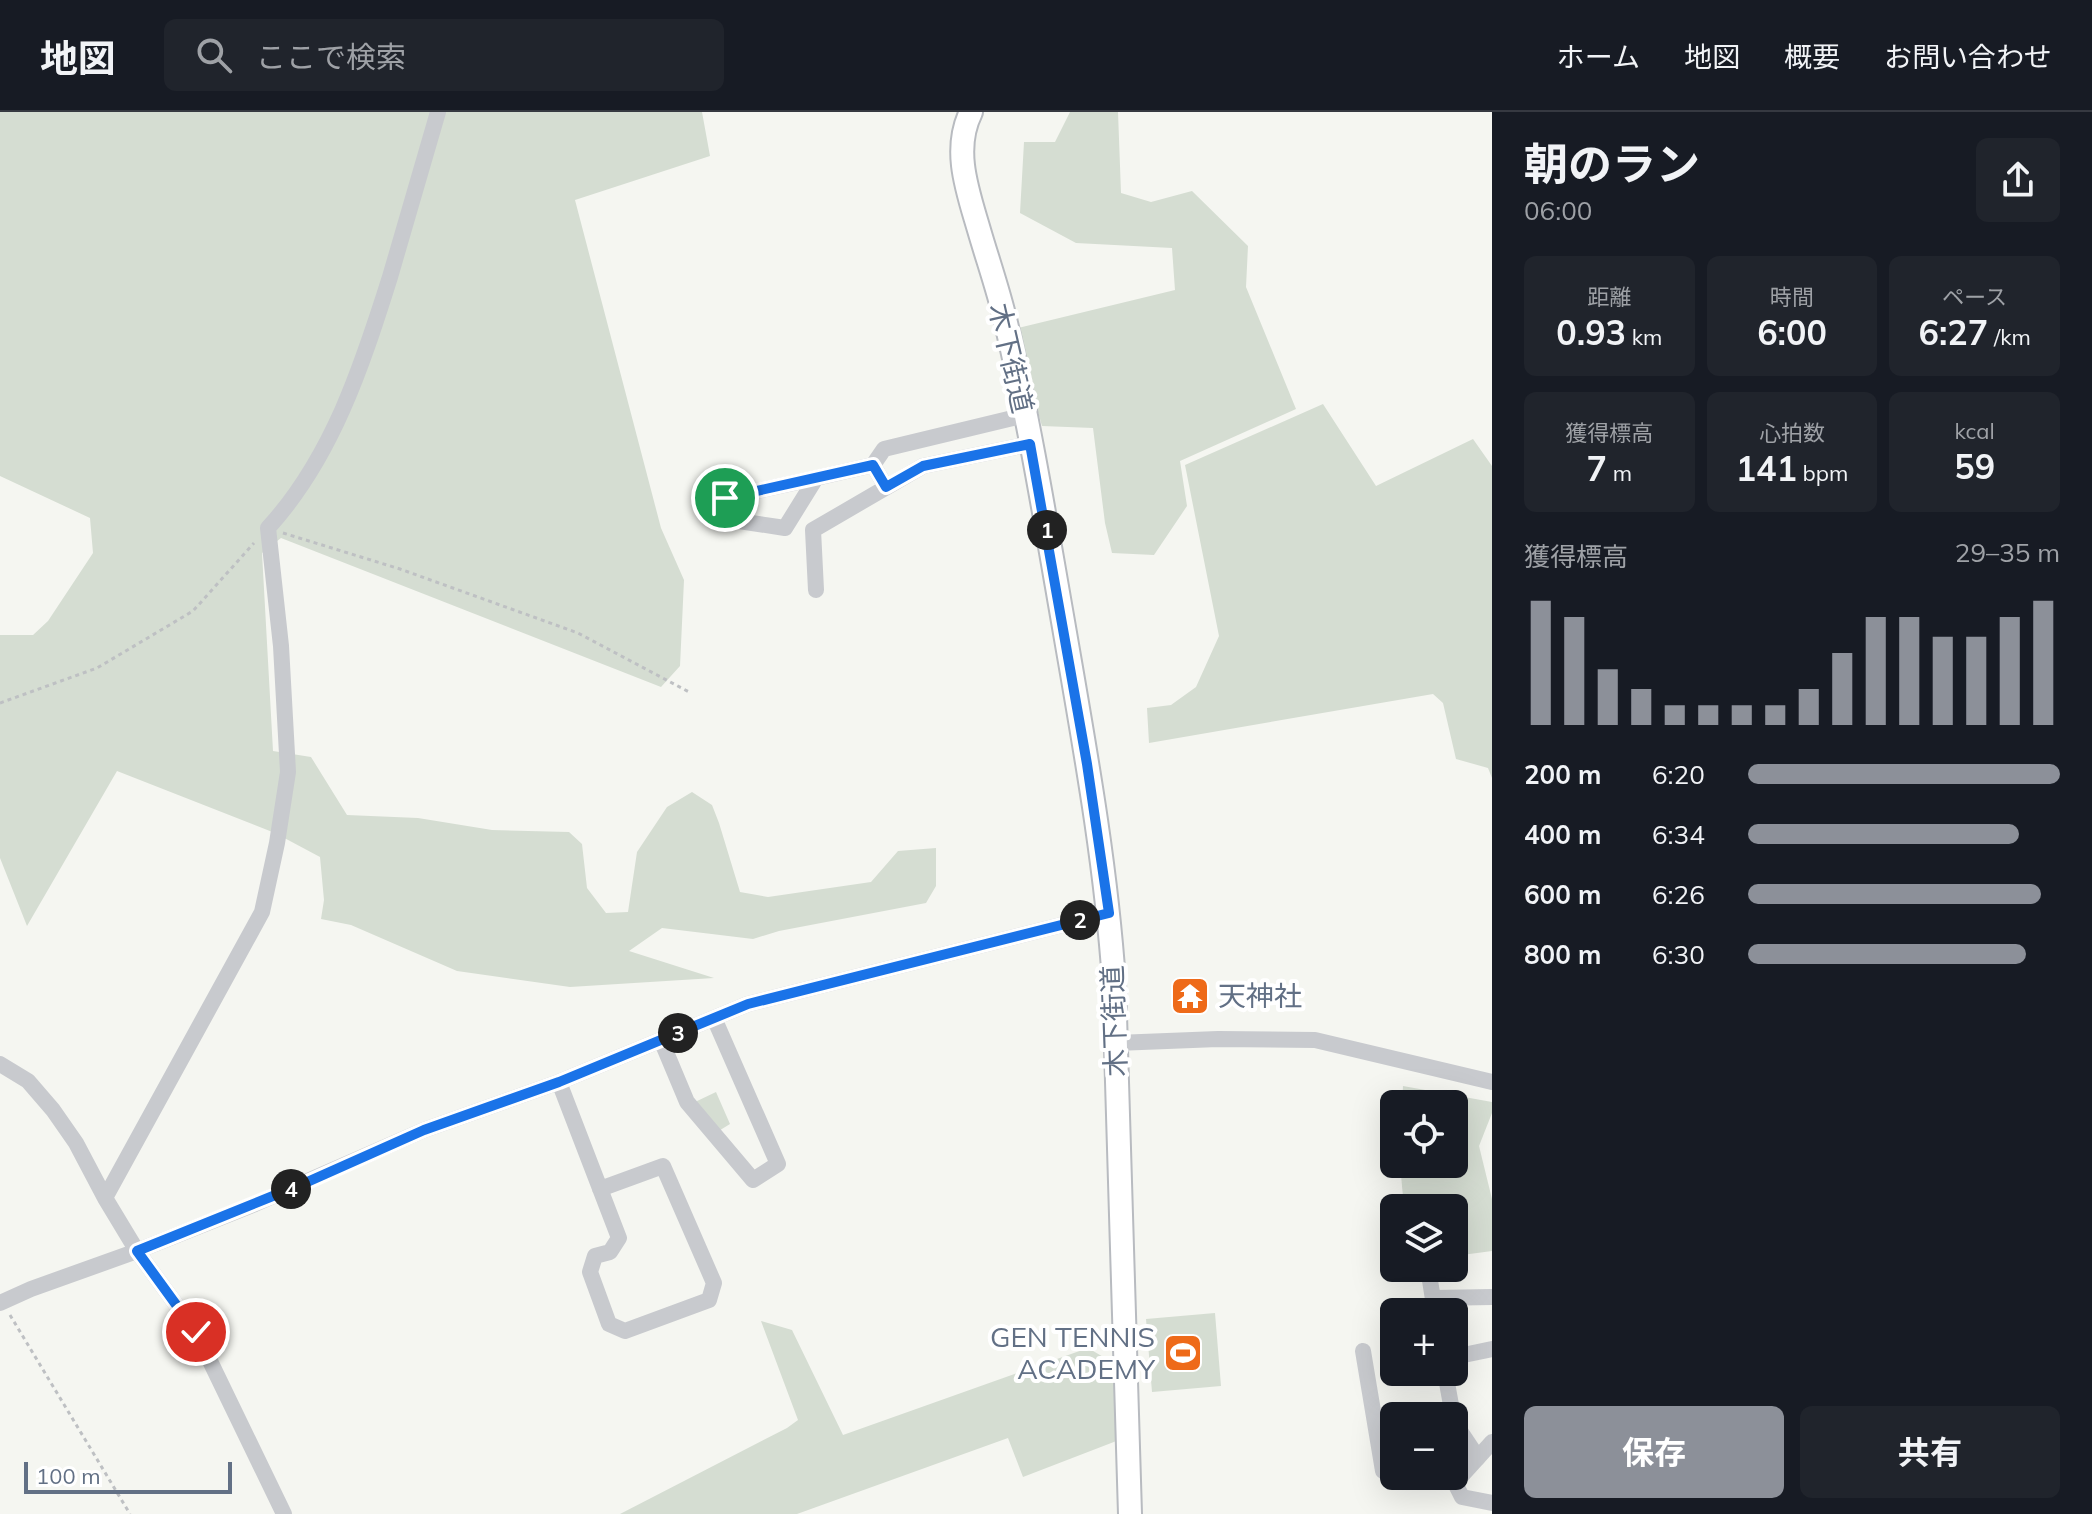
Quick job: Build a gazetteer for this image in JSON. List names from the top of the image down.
{
  "streets": {
    "main road": ["木下街道"]
  },
  "places": {
    "temple": ["天神社"],
    "sports": ["GEN TENNIS ACADEMY"]
  },
  "scale_bar": "100 m",
  "page": {
    "header": "地図",
    "search": "ここで検索",
    "nav": [
      "ホーム",
      "地図",
      "概要",
      "お問い合わせ"
    ],
    "heading": ["朝のラン", "06:00"],
    "stats": [
      ["距離", "0.93 km"],
      ["時間", "6:00"],
      ["ペース", "6:27 /km"],
      ["獲得標高", "7 m"],
      ["心拍数", "141 bpm"],
      ["kcal", "59"]
    ],
    "pins": [
      "1",
      "2",
      "3",
      "4"
    ],
    "chart": ["獲得標高", "29–35 m"],
    "list": [
      {
        "name": "200 m",
        "note": "6:20"
      },
      {
        "name": "400 m",
        "note": "6:34"
      },
      {
        "name": "600 m",
        "note": "6:26"
      },
      {
        "name": "800 m",
        "note": "6:30"
      }
    ],
    "map_buttons": ["+", "−"],
    "buttons": ["保存", "共有"],
    "scale": "100 m"
  }
}
